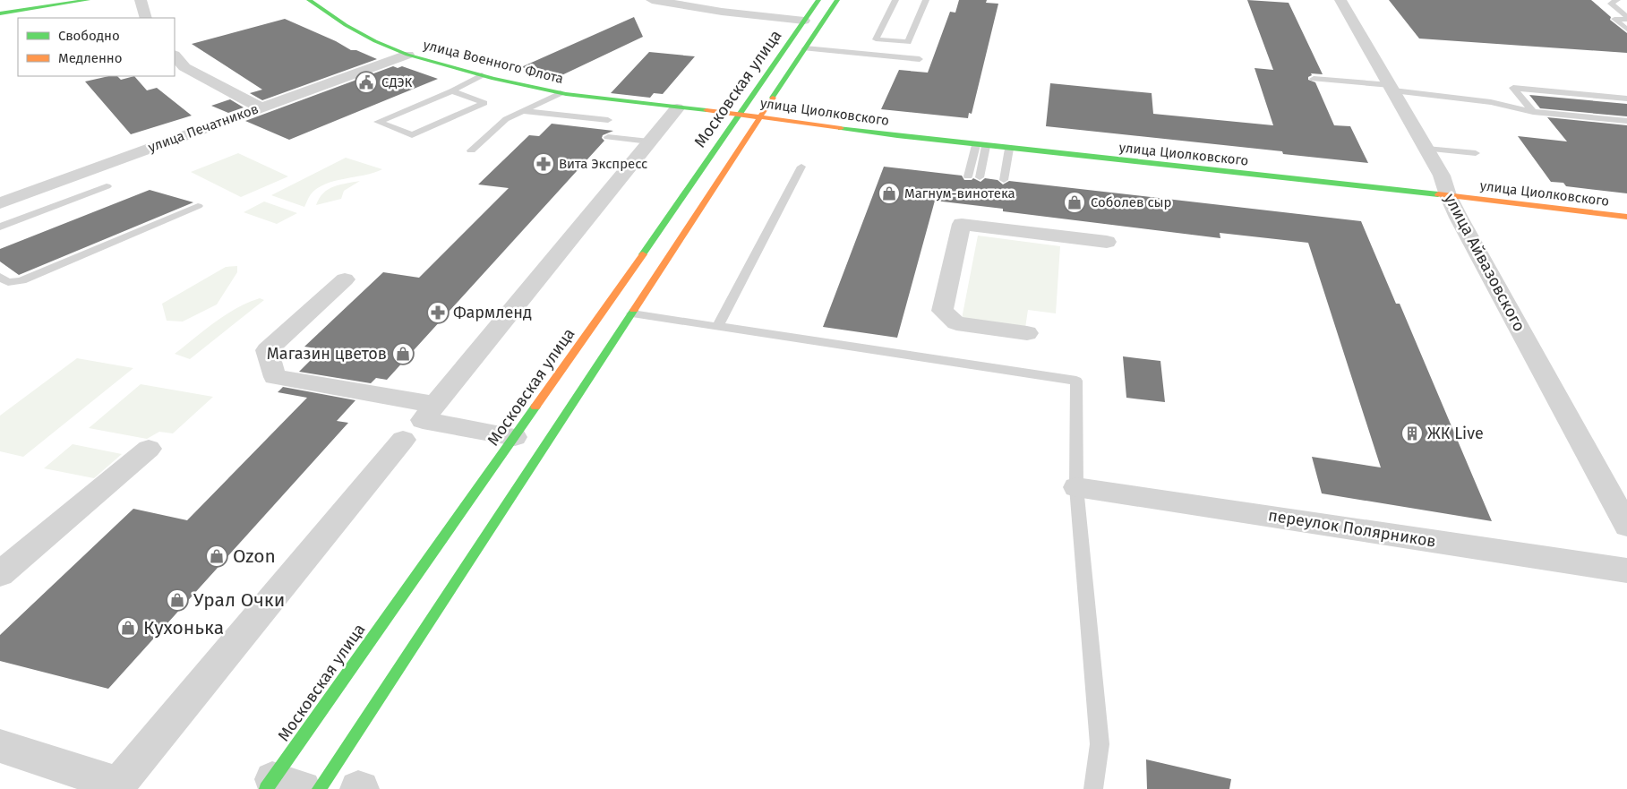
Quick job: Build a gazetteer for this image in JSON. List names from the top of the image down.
{
  "streets": {
    "main road": ["улица Военного Флота", "Московская улица", "улица Циолковского"],
    "street": ["улица Печатников", "улица Айвазовского", "переулок Полярников"]
  },
  "crossings": [
    ["улица Военного Флота", "Московская улица"],
    ["улица Военного Флота", "улица Циолковского"],
    ["улица Военного Флота", "улица Печатников"],
    ["Московская улица", "улица Циолковского"],
    ["улица Циолковского", "улица Айвазовского"]
  ],
  "places": {
    "public building": ["СДЭК"],
    "pharmacy": ["Вита Экспресс", "Фармленд"],
    "shop": [
      "Магнум-винотека",
      "Соболев сыр",
      "Магазин цветов",
      "Ozon",
      "Урал Очки",
      "Кухонька"
    ],
    "building": ["ЖК Live"]
  },
  "legend": ["Свободно", "Медленно"]
}
